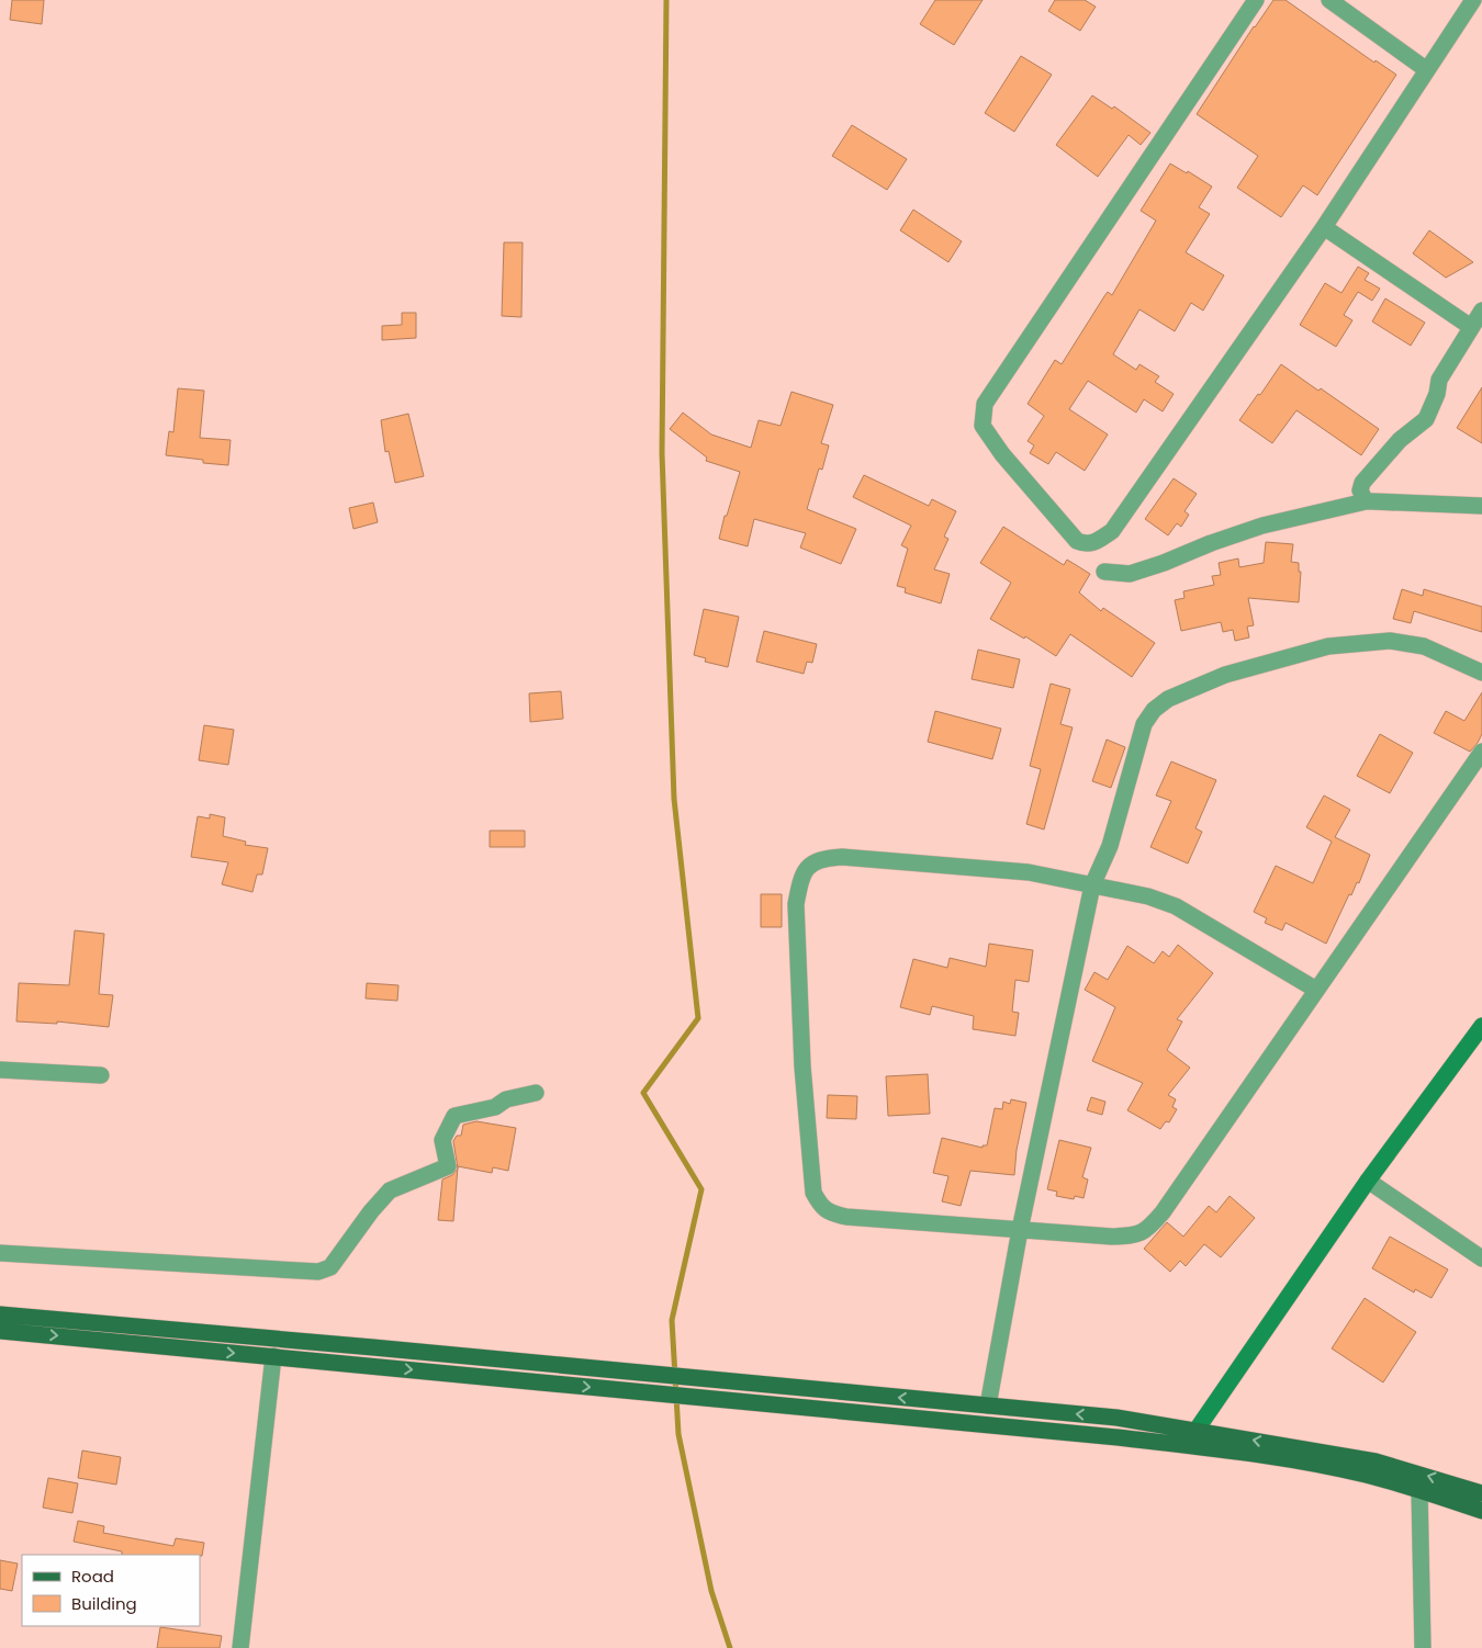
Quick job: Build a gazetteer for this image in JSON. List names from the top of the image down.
{
  "legend": ["Road", "Building"]
}
